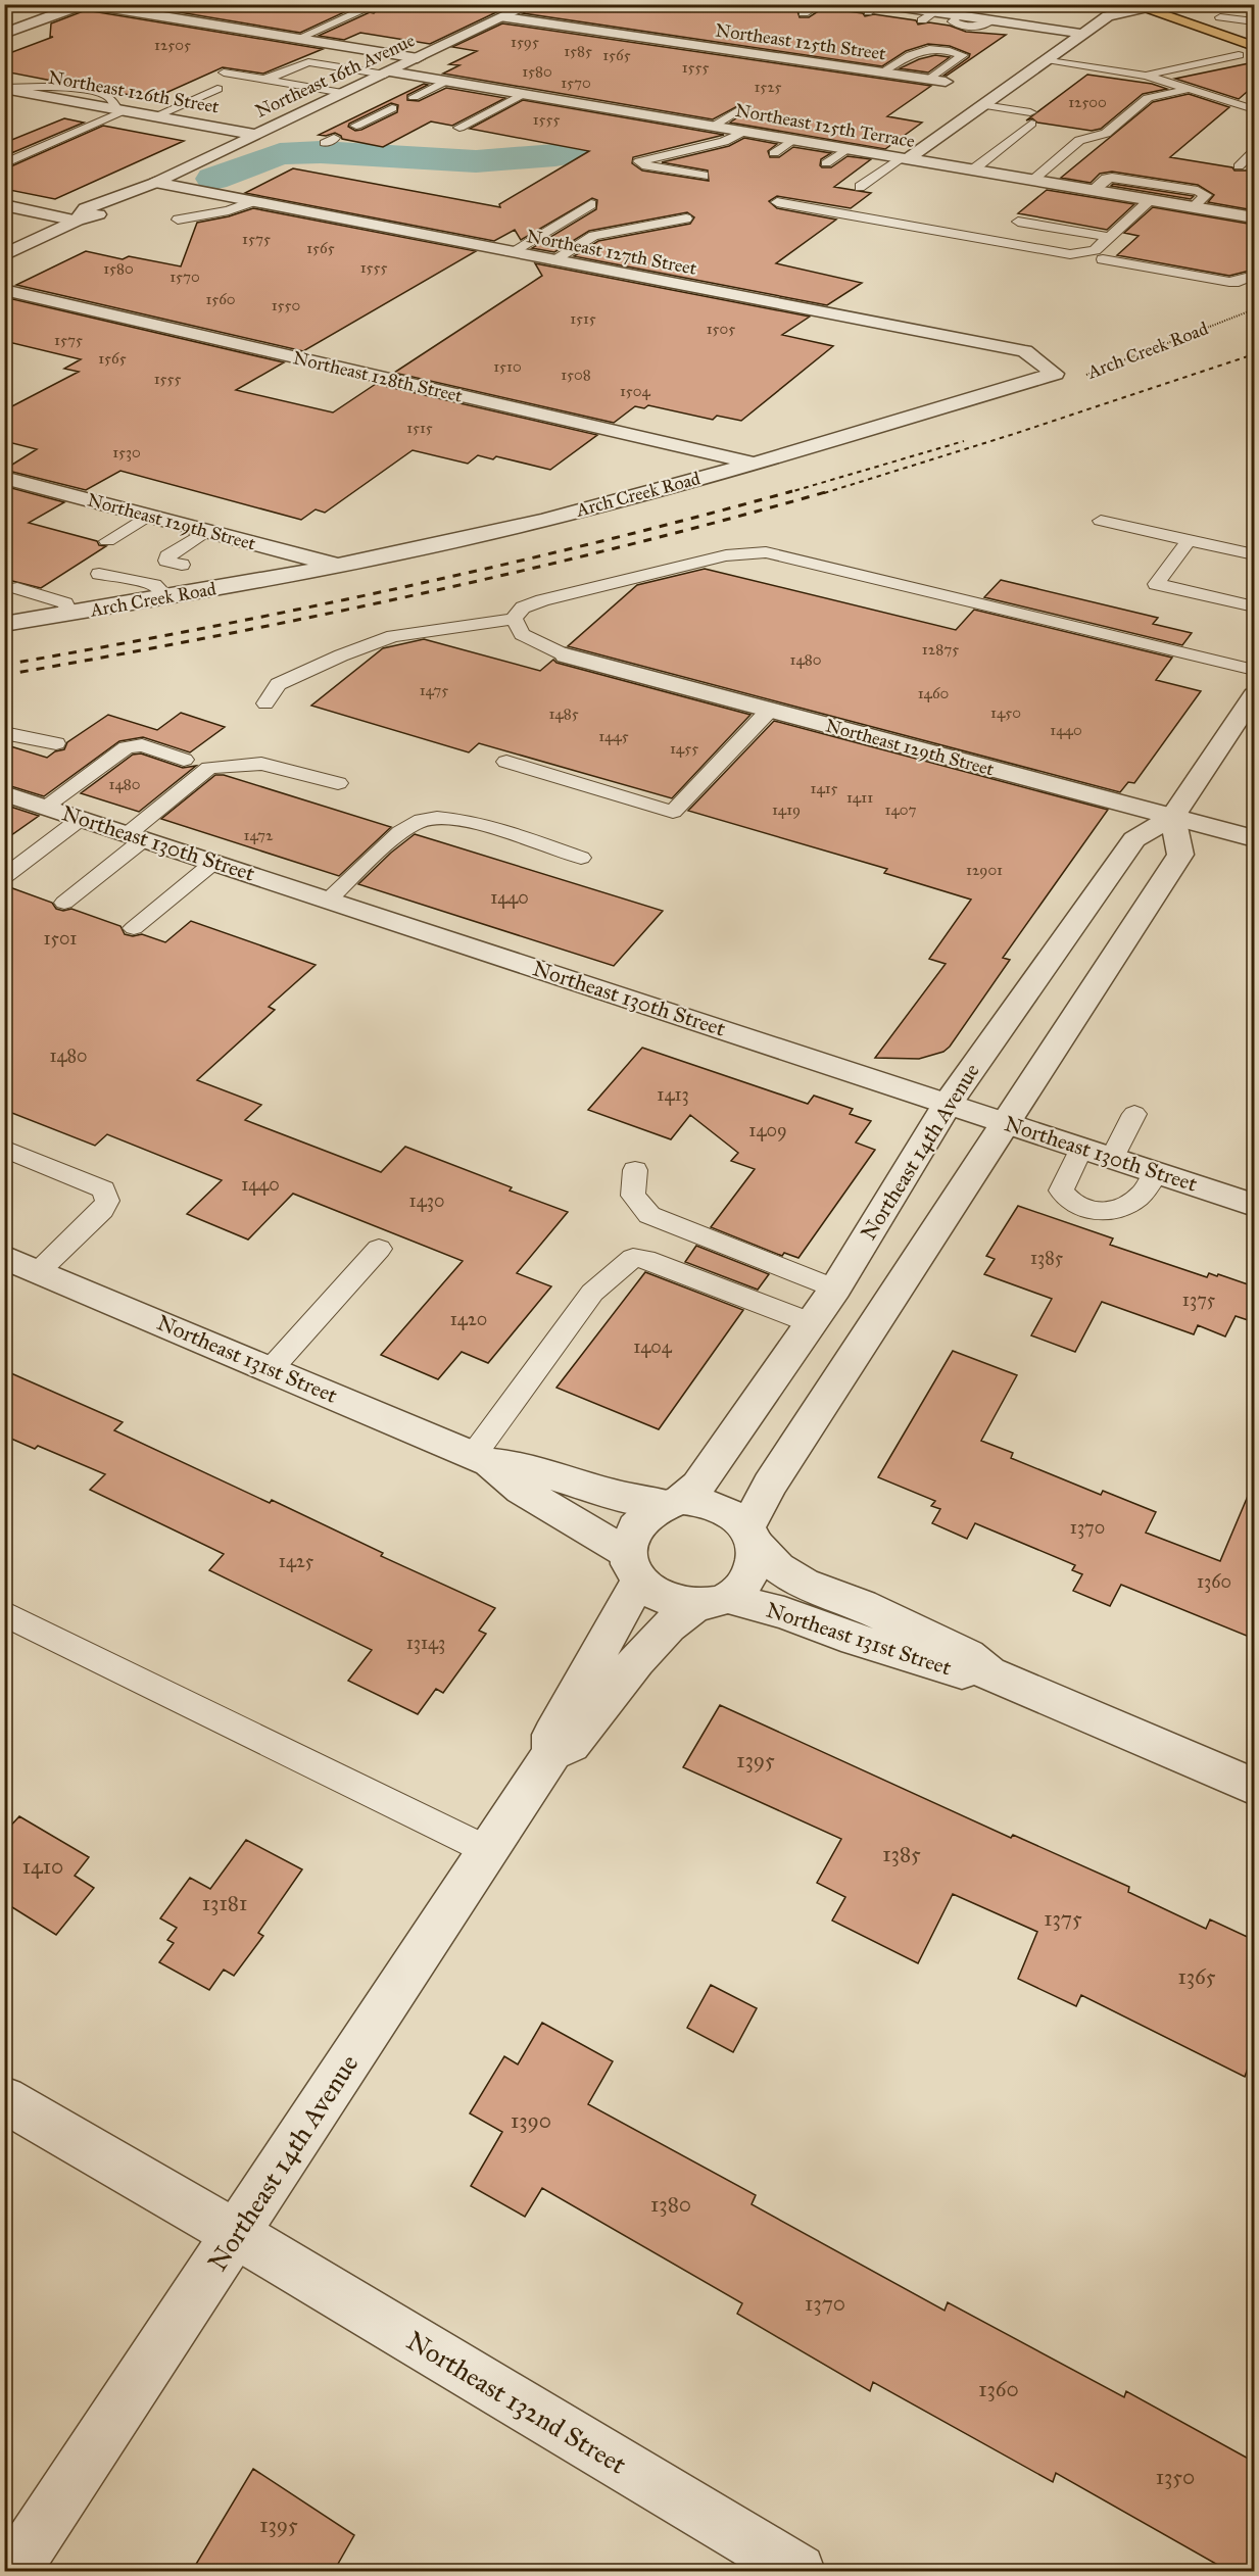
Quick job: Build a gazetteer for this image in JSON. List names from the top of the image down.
{
  "streets": {
    "street": [
      "Northeast 125th Street",
      "Northeast 16th Avenue",
      "Northeast 126th Street",
      "Northeast 125th Terrace",
      "Northeast 127th Street",
      "Arch Creek Road",
      "Northeast 128th Street",
      "Northeast 129th Street",
      "Northeast 130th Street",
      "Northeast 14th Avenue",
      "Northeast 131st Street",
      "Northeast 132nd Street"
    ]
  },
  "crossings": [
    ["Northeast 125th Street", "Northeast 16th Avenue"],
    ["Northeast 16th Avenue", "Northeast 126th Street"],
    ["Northeast 16th Avenue", "Northeast 125th Terrace"],
    ["Northeast 16th Avenue", "Northeast 127th Street"],
    ["Northeast 127th Street", "Arch Creek Road"],
    ["Arch Creek Road", "Northeast 128th Street"],
    ["Arch Creek Road", "Northeast 129th Street"],
    ["Northeast 129th Street", "Northeast 14th Avenue"],
    ["Northeast 130th Street", "Northeast 14th Avenue"],
    ["Northeast 14th Avenue", "Northeast 131st Street"],
    ["Northeast 14th Avenue", "Northeast 132nd Street"]
  ],
  "house_numbers": [
    "1595",
    "12505",
    "1585",
    "1565",
    "1555",
    "1580",
    "1570",
    "1525",
    "12500",
    "1555",
    "1575",
    "1565",
    "1555",
    "1580",
    "1570",
    "1560",
    "1550",
    "1515",
    "1505",
    "1575",
    "1565",
    "1510",
    "1508",
    "1555",
    "1504",
    "1515",
    "1530",
    "12875",
    "1480",
    "1475",
    "1460",
    "1450",
    "1485",
    "1440",
    "1445",
    "1455",
    "1480",
    "1415",
    "1411",
    "1419",
    "1407",
    "1472",
    "12901",
    "1440",
    "1501",
    "1480",
    "1413",
    "1409",
    "1440",
    "1430",
    "1385",
    "1375",
    "1420",
    "1404",
    "1370",
    "1425",
    "1360",
    "13143",
    "1395",
    "1385",
    "1410",
    "13181",
    "1375",
    "1365",
    "1390",
    "1380",
    "1370",
    "1360",
    "1350",
    "1395"
  ]
}
